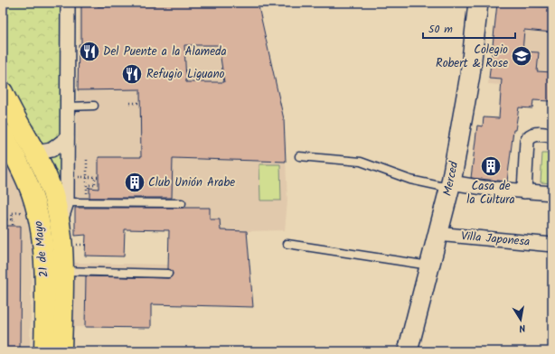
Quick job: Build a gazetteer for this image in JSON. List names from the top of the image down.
{
  "streets": {
    "main road": ["Merced", "21 de Mayo"],
    "street": ["Villa Japonesa"]
  },
  "crossings": [
    ["Merced", "Villa Japonesa"]
  ],
  "places": {
    "restaurant": ["Del Puente a la Alameda", "Refugio Liguano"],
    "school or university": ["Colegio Robert & Rose"],
    "building": ["Casa de la Cultura", "Club Unión Arabe"]
  },
  "scale_bar": "50 m",
  "north": "bottom"
}
